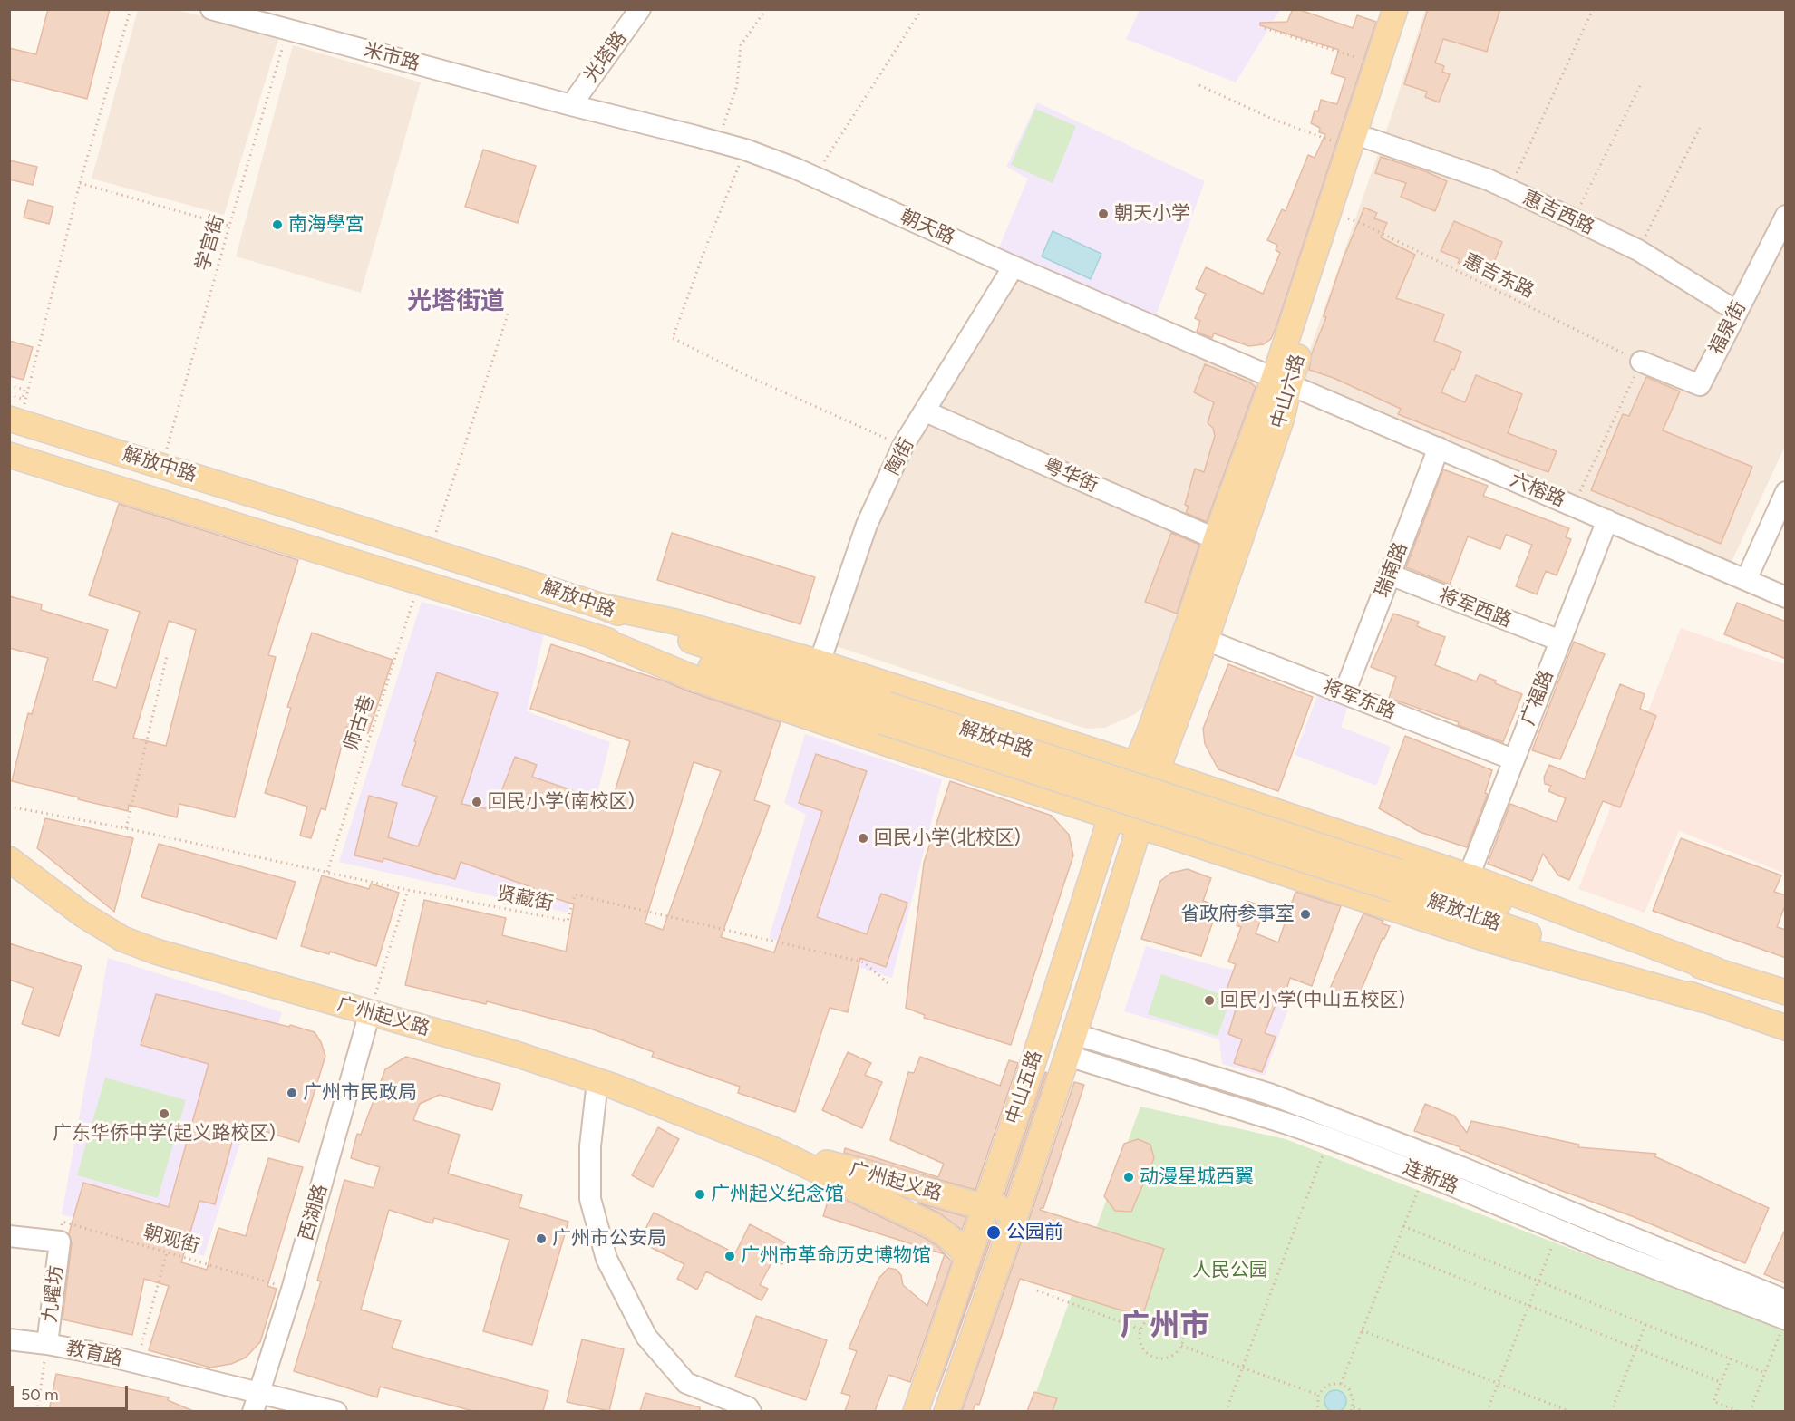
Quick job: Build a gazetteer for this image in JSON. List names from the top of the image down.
{
  "streets": {
    "main road": [
      "中山六路",
      "解放中路",
      "解放北路",
      "广州起义路",
      "中山五路"
    ],
    "street": [
      "米市路",
      "光塔路",
      "惠吉西路",
      "朝天路",
      "福泉街",
      "陶街",
      "粤华街",
      "六榕路",
      "瑞南路",
      "将军西路",
      "广福路",
      "将军东路",
      "连新路",
      "西湖路",
      "九曜坊",
      "教育路"
    ],
    "path": [
      "学宫街",
      "惠吉东路",
      "师古巷",
      "贤藏街",
      "朝观街"
    ]
  },
  "crossings": [
    ["米市路", "光塔路"],
    ["米市路", "朝天路"],
    ["米市路", "学宫街"],
    ["光塔路", "朝天路"],
    ["惠吉西路", "福泉街"],
    ["惠吉西路", "中山六路"],
    ["朝天路", "中山六路"],
    ["朝天路", "陶街"],
    ["朝天路", "六榕路"],
    ["学宫街", "解放中路"],
    ["惠吉东路", "福泉街"],
    ["惠吉东路", "中山六路"],
    ["中山六路", "解放中路"],
    ["中山六路", "粤华街"],
    ["中山六路", "六榕路"],
    ["中山六路", "将军东路"],
    ["中山六路", "解放北路"],
    ["中山六路", "中山五路"],
    ["陶街", "粤华街"],
    ["解放中路", "师古巷"],
    ["解放中路", "解放北路"],
    ["解放中路", "中山五路"],
    ["六榕路", "瑞南路"],
    ["六榕路", "广福路"],
    ["瑞南路", "将军西路"],
    ["瑞南路", "将军东路"],
    ["将军西路", "广福路"],
    ["广福路", "将军东路"],
    ["师古巷", "贤藏街"],
    ["解放北路", "中山五路"],
    ["广州起义路", "中山五路"],
    ["广州起义路", "西湖路"],
    ["中山五路", "连新路"],
    ["西湖路", "朝观街"],
    ["西湖路", "教育路"],
    ["朝观街", "九曜坊"],
    ["九曜坊", "教育路"]
  ],
  "districts": ["光塔街道", "广州市"],
  "parks": ["人民公园"],
  "places": [
    "朝天小学",
    "南海學宮",
    "回民小学(南校区)",
    "回民小学(北校区)",
    "省政府参事室",
    "回民小学(中山五校区)",
    "广州市民政局",
    "广东华侨中学(起义路校区)",
    "动漫星城西翼",
    "广州起义纪念馆",
    "公园前",
    "广州市公安局",
    "广州市革命历史博物馆"
  ],
  "scale_bar": "50 m"
}
